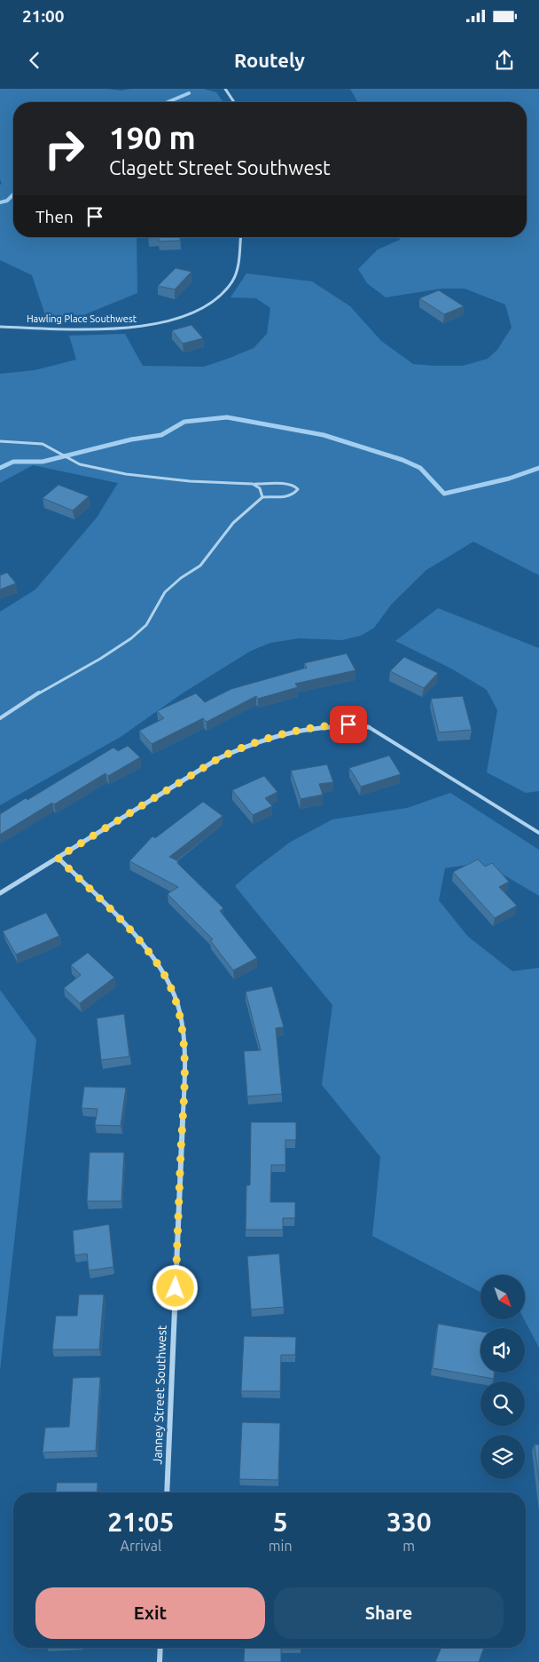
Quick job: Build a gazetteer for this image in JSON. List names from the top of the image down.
{
  "streets": {
    "street": ["Hawling Place Southwest", "Janney Street Southwest"]
  },
  "north": "bottom right",
  "page": {
    "status": "21:00",
    "header": "Routely",
    "turn": ["190 m", "Clagett Street Southwest"],
    "then": "Then",
    "eta": [
      "21:05",
      "Arrival",
      "5",
      "min",
      "330",
      "m"
    ],
    "buttons": ["Exit", "Share"]
  }
}
